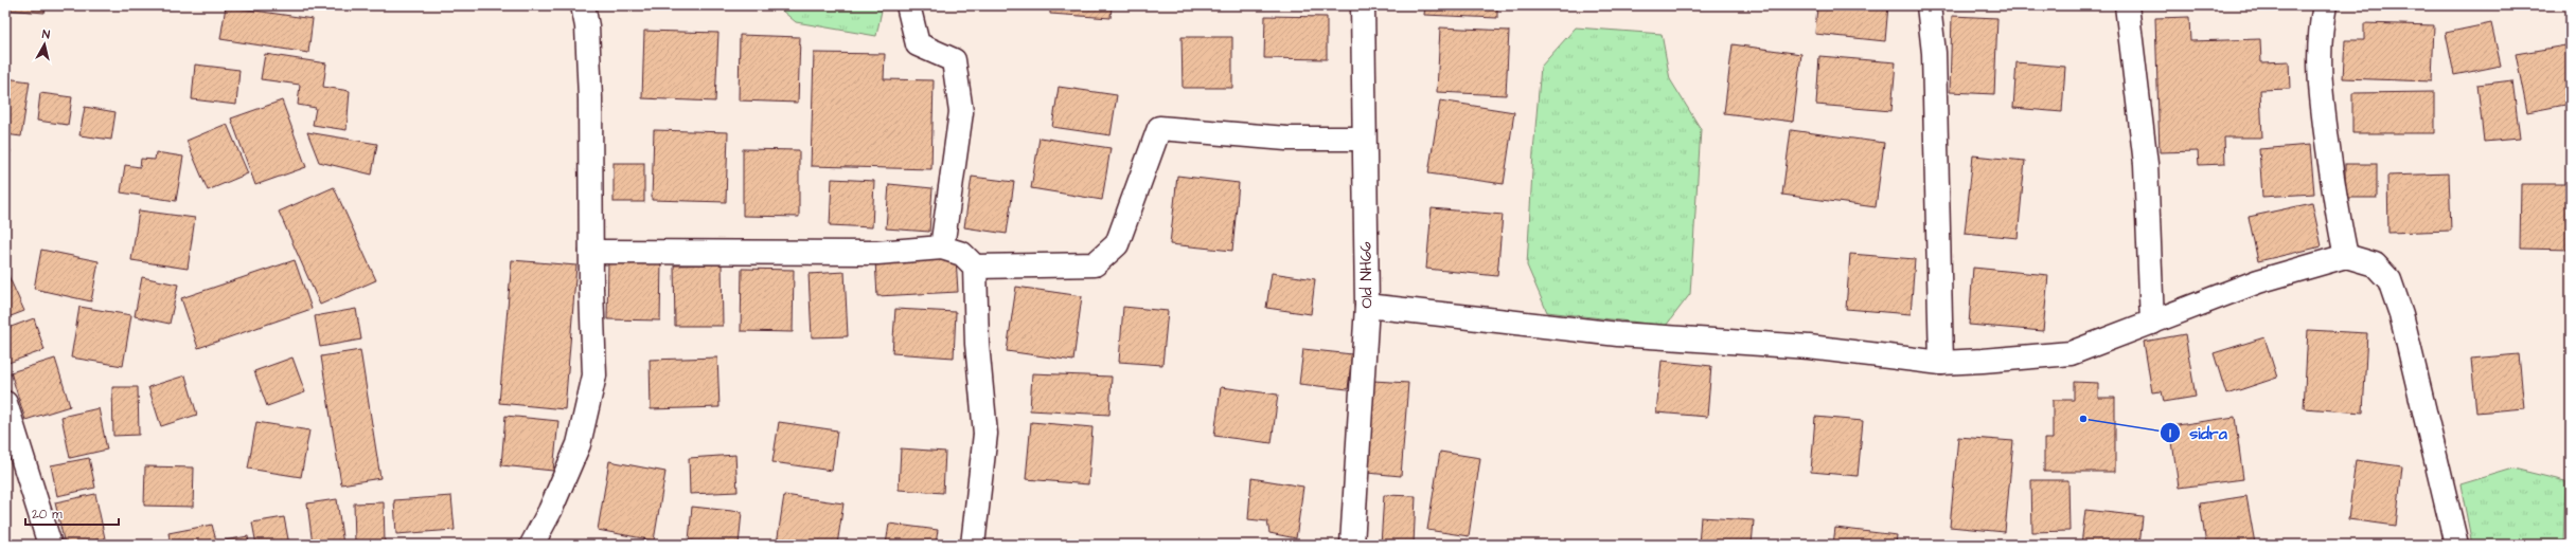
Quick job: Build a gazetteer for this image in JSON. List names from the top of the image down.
{
  "streets": {
    "street": ["Old NH66"]
  },
  "places": ["sidra"],
  "scale_bar": "20 m",
  "north": "top"
}
